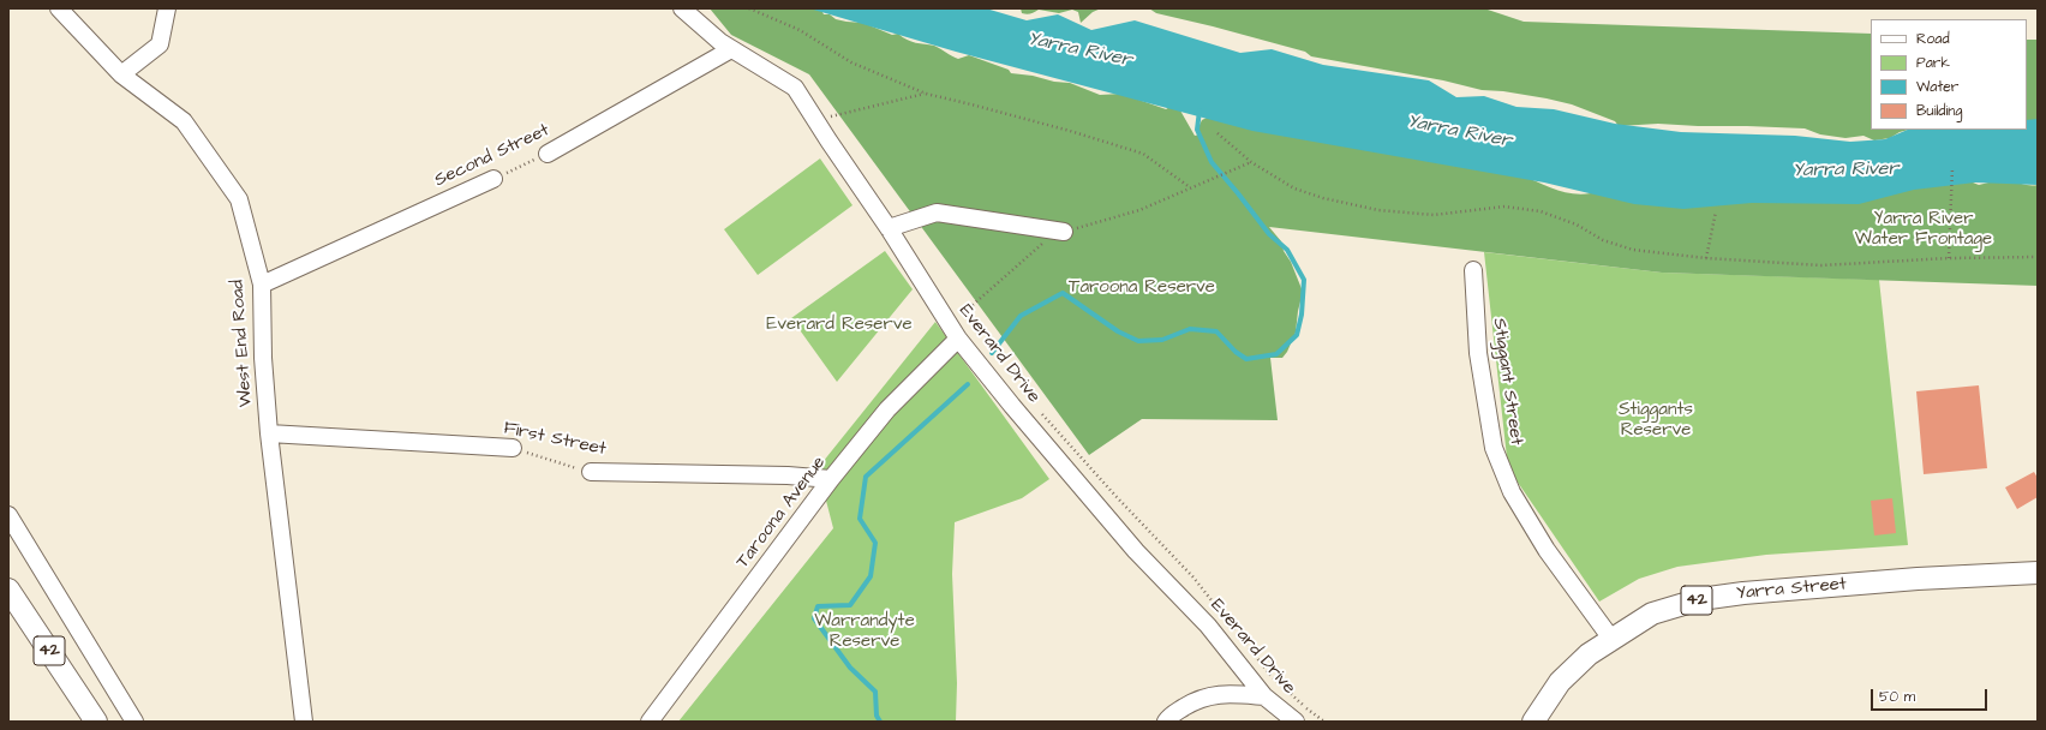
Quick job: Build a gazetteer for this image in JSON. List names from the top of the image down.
{
  "streets": {
    "main road": ["Yarra Street", "42"],
    "street": [
      "Second Street",
      "West End Road",
      "Everard Drive",
      "Stiggant Street",
      "First Street",
      "Taroona Avenue"
    ]
  },
  "crossings": [
    ["Second Street", "West End Road"],
    ["Second Street", "Everard Drive"],
    ["West End Road", "First Street"],
    ["Everard Drive", "Taroona Avenue"],
    ["Stiggant Street", "Yarra Street"],
    ["First Street", "Taroona Avenue"]
  ],
  "water": ["Yarra River"],
  "parks": [
    "Yarra River Water Frontage",
    "Taroona Reserve",
    "Everard Reserve",
    "Stiggants Reserve",
    "Warrandyte Reserve"
  ],
  "legend": [
    "Road",
    "Park",
    "Water",
    "Building"
  ],
  "scale_bar": "50 m"
}
